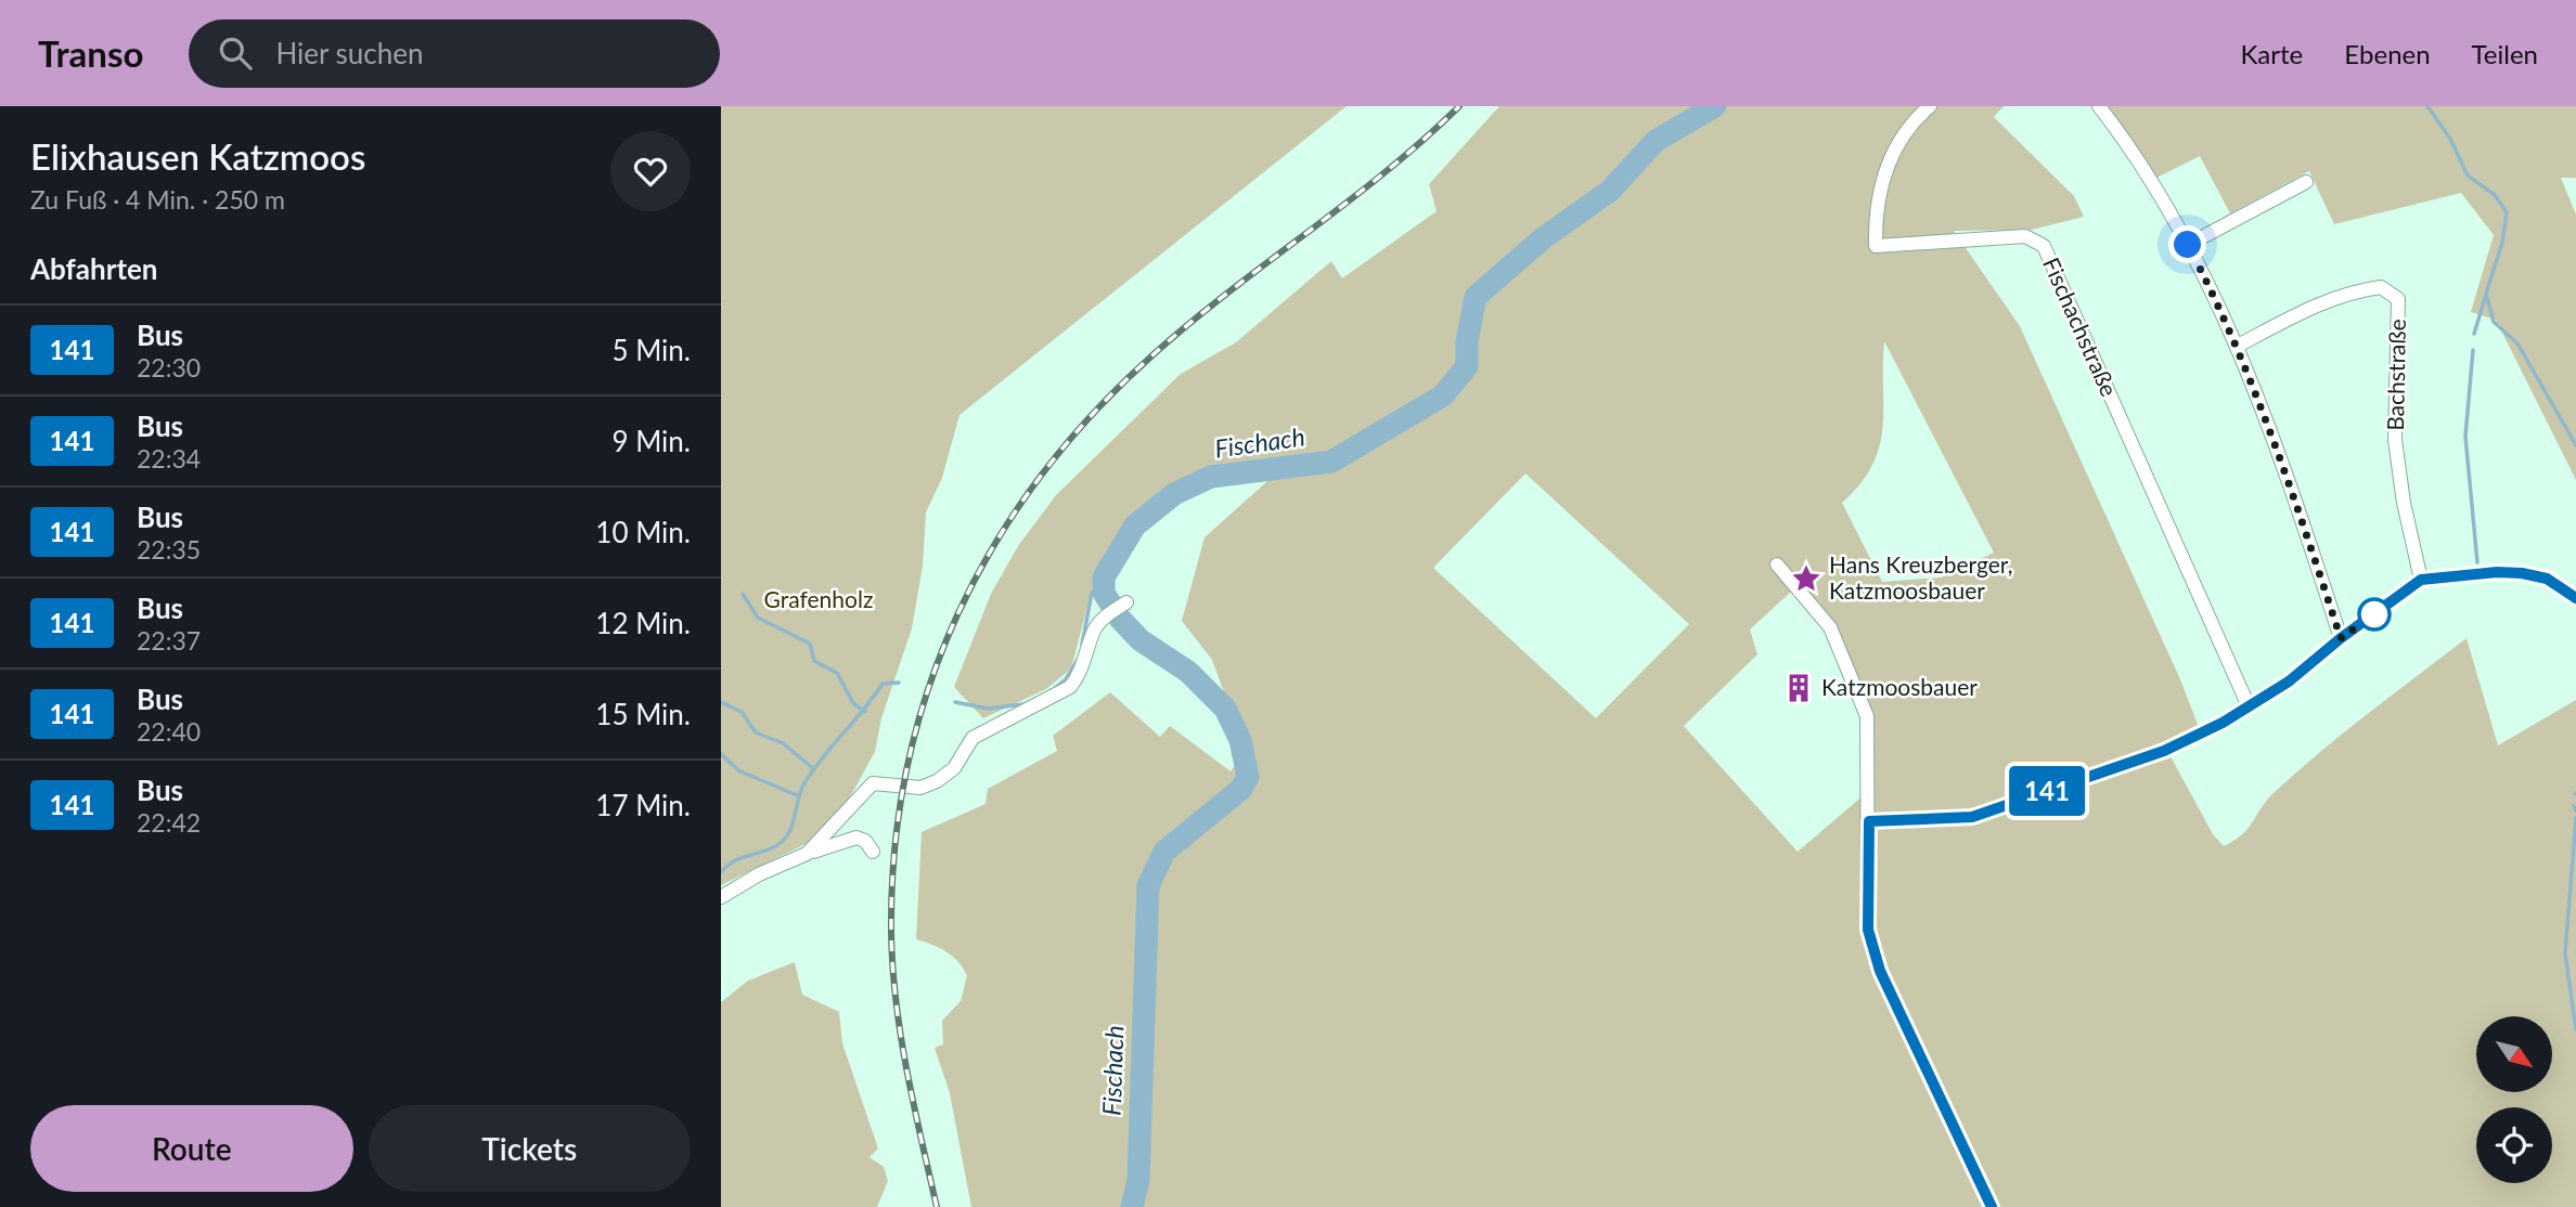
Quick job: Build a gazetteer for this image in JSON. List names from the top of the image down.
{
  "streets": {
    "street": ["Fischachstraße", "Bachstraße"]
  },
  "water": ["Fischach"],
  "parks": ["Grafenholz"],
  "places": {
    "place": ["Hans Kreuzberger, Katzmoosbauer"],
    "building": ["Katzmoosbauer"]
  },
  "lines": ["bus line 141"],
  "north": "bottom right",
  "page": {
    "header": "Transo",
    "search": "Hier suchen",
    "nav": ["Karte", "Ebenen", "Teilen"],
    "heading": [
      ["Elixhausen Katzmoos", "Zu Fuß · 4 Min. · 250 m"],
      "Abfahrten"
    ],
    "on_map": "141",
    "list": [
      {
        "mark": "141",
        "name": "Bus",
        "note": "22:30",
        "value": "5 Min."
      },
      {
        "mark": "141",
        "name": "Bus",
        "note": "22:34",
        "value": "9 Min."
      },
      {
        "mark": "141",
        "name": "Bus",
        "note": "22:35",
        "value": "10 Min."
      },
      {
        "mark": "141",
        "name": "Bus",
        "note": "22:37",
        "value": "12 Min."
      },
      {
        "mark": "141",
        "name": "Bus",
        "note": "22:40",
        "value": "15 Min."
      },
      {
        "mark": "141",
        "name": "Bus",
        "note": "22:42",
        "value": "17 Min."
      }
    ],
    "buttons": ["Route", "Tickets"]
  }
}
